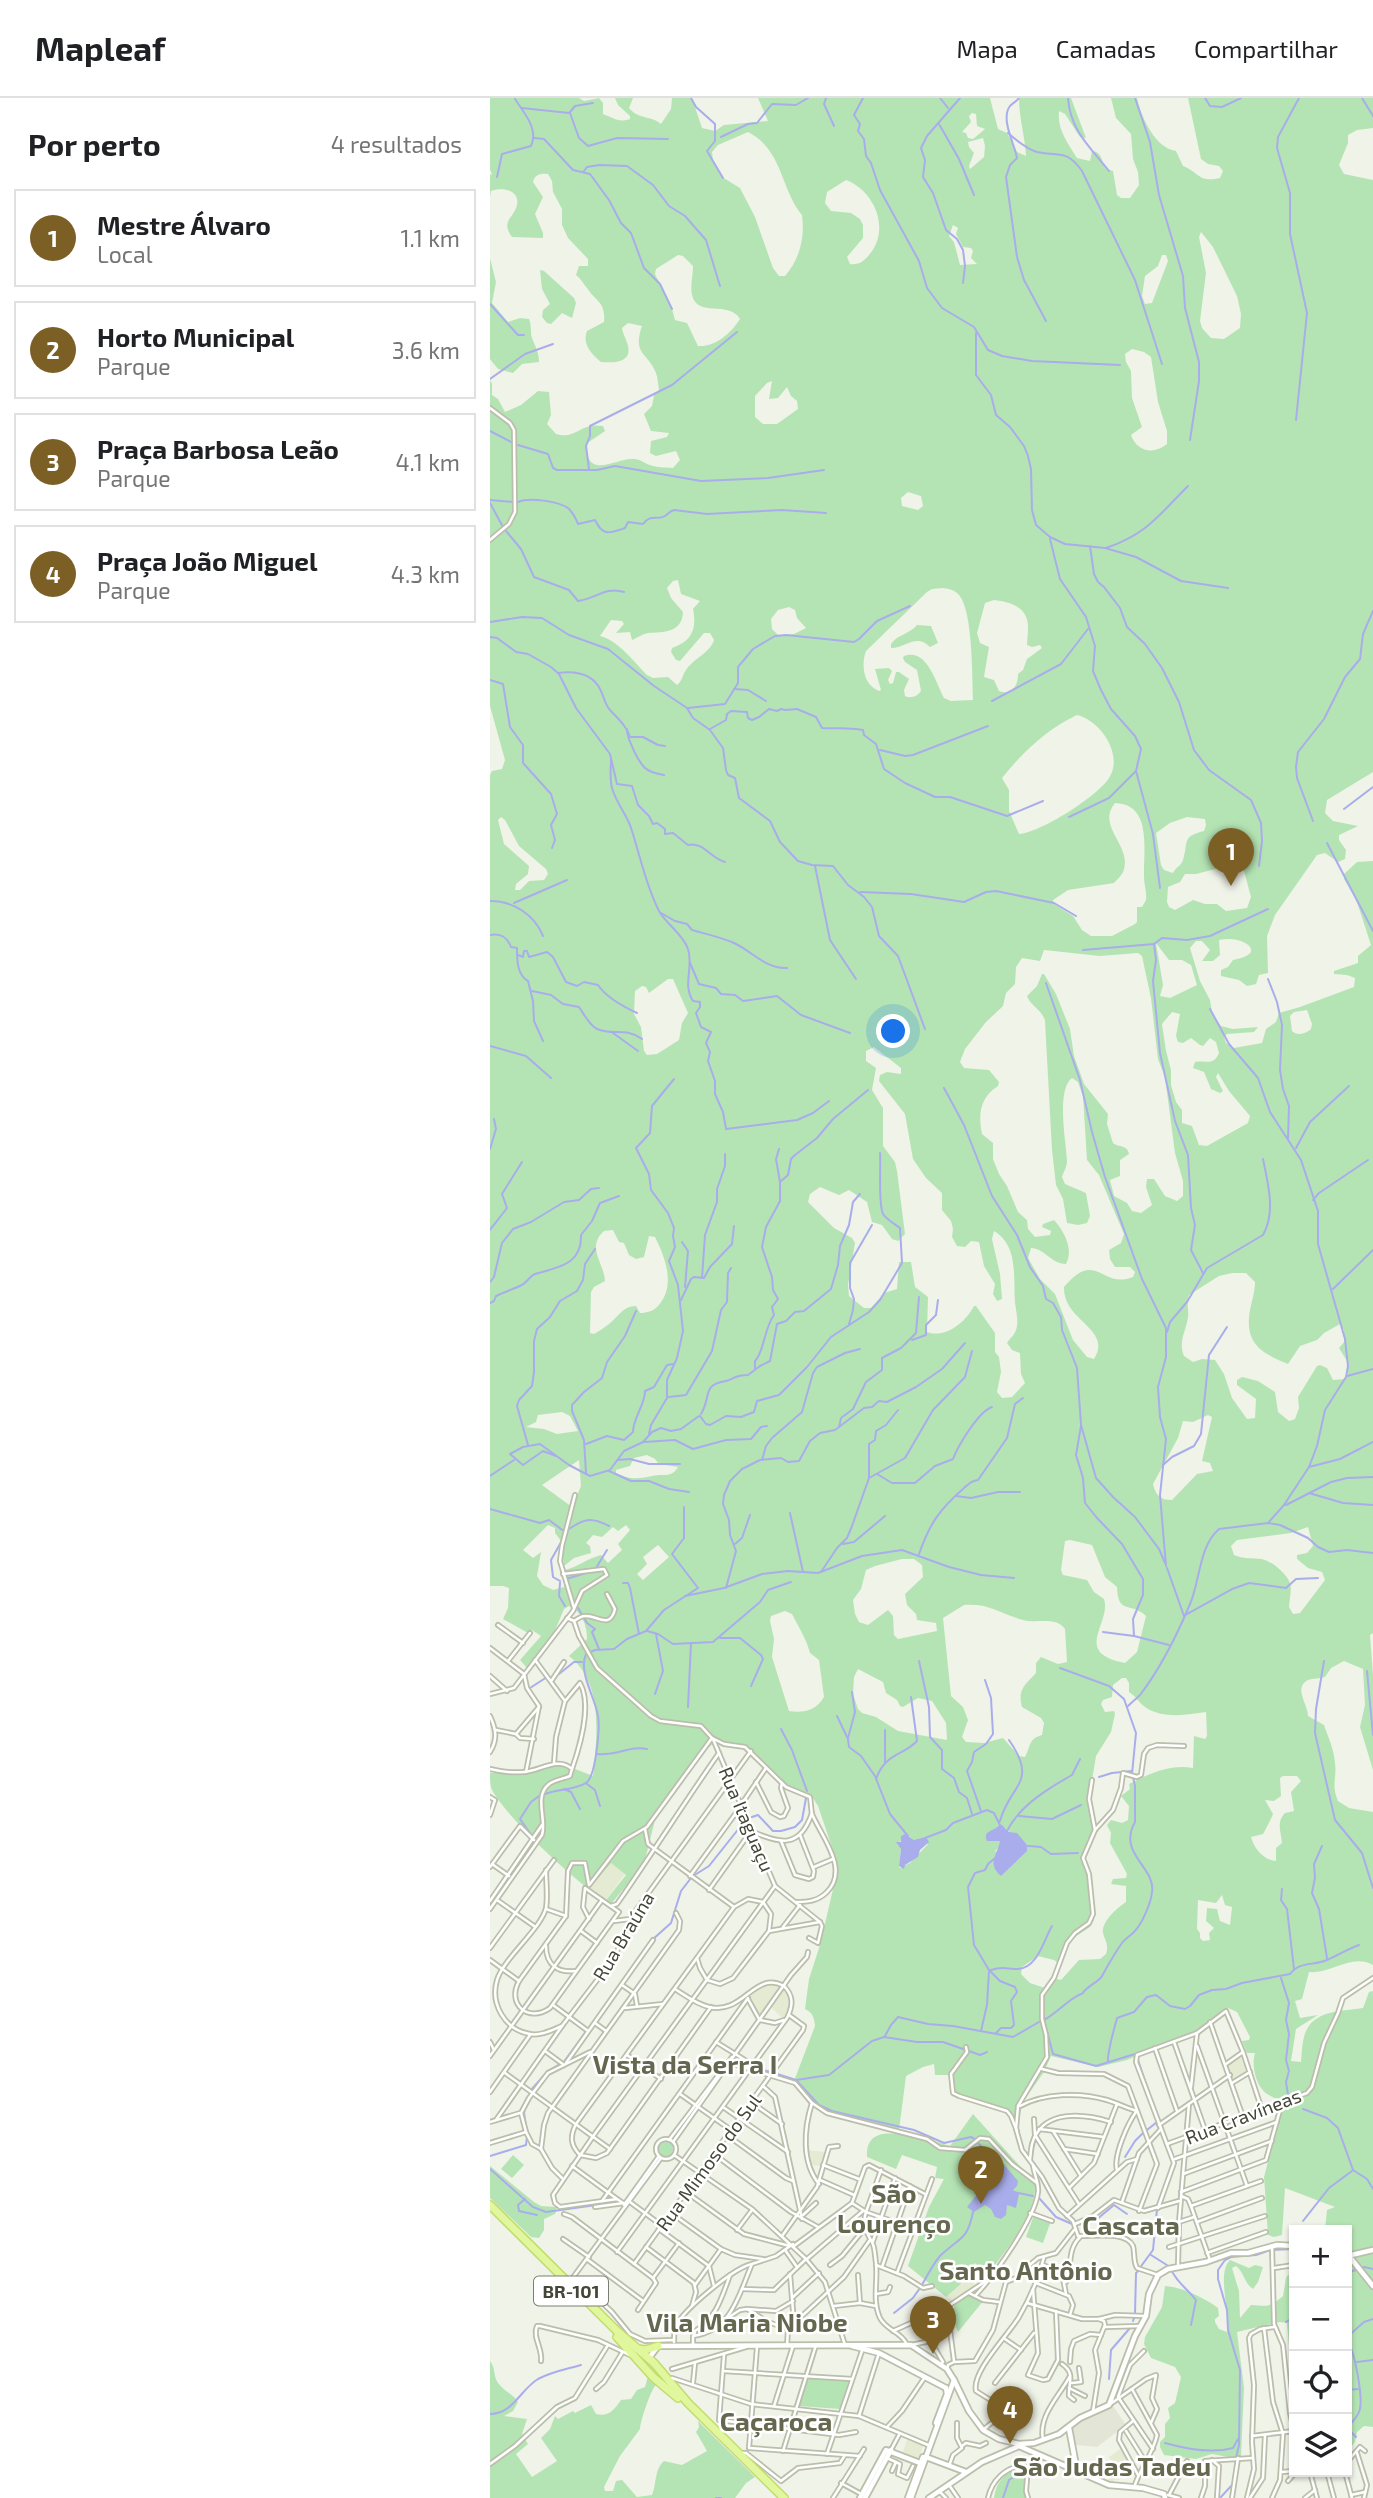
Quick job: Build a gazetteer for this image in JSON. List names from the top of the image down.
{
  "streets": {
    "main road": ["BR-101"],
    "street": [
      "Rua Itaguaçu",
      "Rua Braúna",
      "Rua Cravíneas",
      "Rua Mimoso do Sul"
    ]
  },
  "crossings": [
    ["Rua Itaguaçu", "Rua Braúna"]
  ],
  "districts": [
    "Vista da Serra I",
    "São Lourenço",
    "Cascata",
    "Santo Antônio",
    "Vila Maria Niobe",
    "Caçaroca",
    "São Judas Tadeu"
  ],
  "page": {
    "header": "Mapleaf",
    "nav": ["Mapa", "Camadas", "Compartilhar"],
    "heading": ["Por perto", "4 resultados"],
    "list": [
      {
        "mark": "1",
        "name": "Mestre Álvaro",
        "note": "Local",
        "value": "1.1 km"
      },
      {
        "mark": "2",
        "name": "Horto Municipal",
        "note": "Parque",
        "value": "3.6 km"
      },
      {
        "mark": "3",
        "name": "Praça Barbosa Leão",
        "note": "Parque",
        "value": "4.1 km"
      },
      {
        "mark": "4",
        "name": "Praça João Miguel",
        "note": "Parque",
        "value": "4.3 km"
      }
    ],
    "pins": [
      "1",
      "2",
      "3",
      "4"
    ],
    "map_buttons": ["+", "−"]
  }
}
